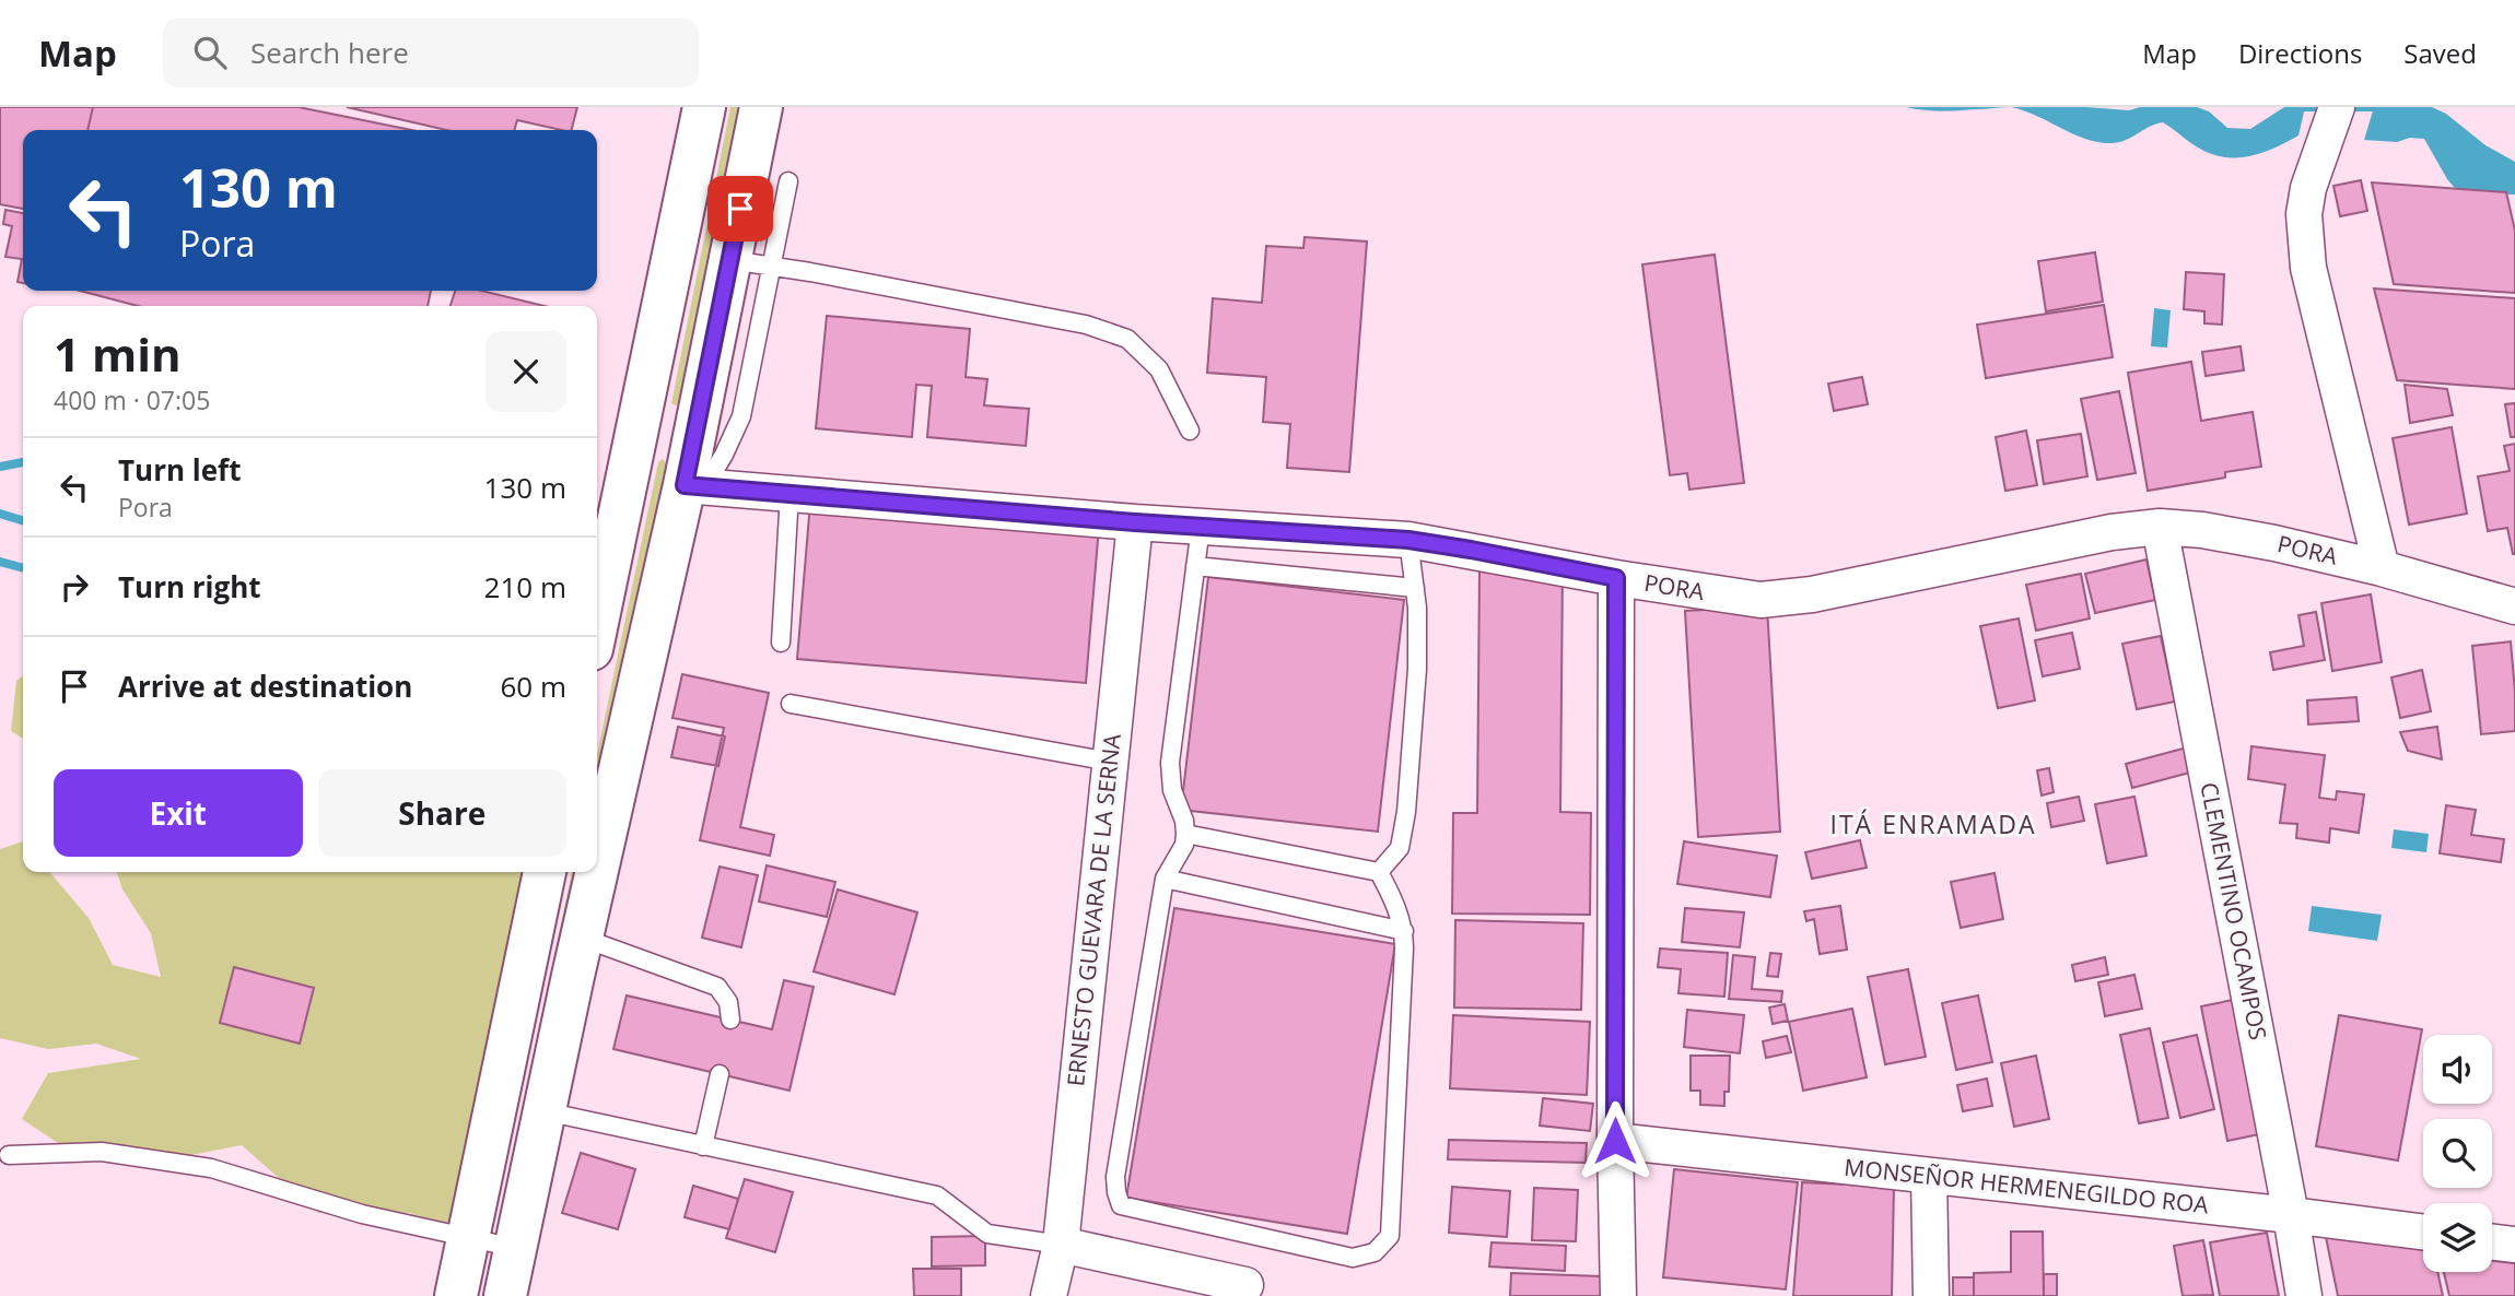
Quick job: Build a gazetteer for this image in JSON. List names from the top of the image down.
{
  "streets": {
    "street": [
      "PORA",
      "ERNESTO GUEVARA DE LA SERNA",
      "CLEMENTINO OCAMPOS",
      "MONSEÑOR HERMENEGILDO ROA"
    ]
  },
  "crossings": [
    ["PORA", "ERNESTO GUEVARA DE LA SERNA"],
    ["PORA", "CLEMENTINO OCAMPOS"],
    ["CLEMENTINO OCAMPOS", "MONSEÑOR HERMENEGILDO ROA"]
  ],
  "districts": ["ITÁ ENRAMADA"],
  "page": {
    "header": "Map",
    "search": "Search here",
    "nav": ["Map", "Directions", "Saved"],
    "turn": ["130 m", "Pora"],
    "heading": ["1 min", "400 m · 07:05"],
    "list": [
      {
        "name": "Turn left",
        "note": "Pora",
        "value": "130 m"
      },
      {
        "name": "Turn right",
        "value": "210 m"
      },
      {
        "name": "Arrive at destination",
        "value": "60 m"
      }
    ],
    "buttons": ["Exit", "Share"]
  }
}
